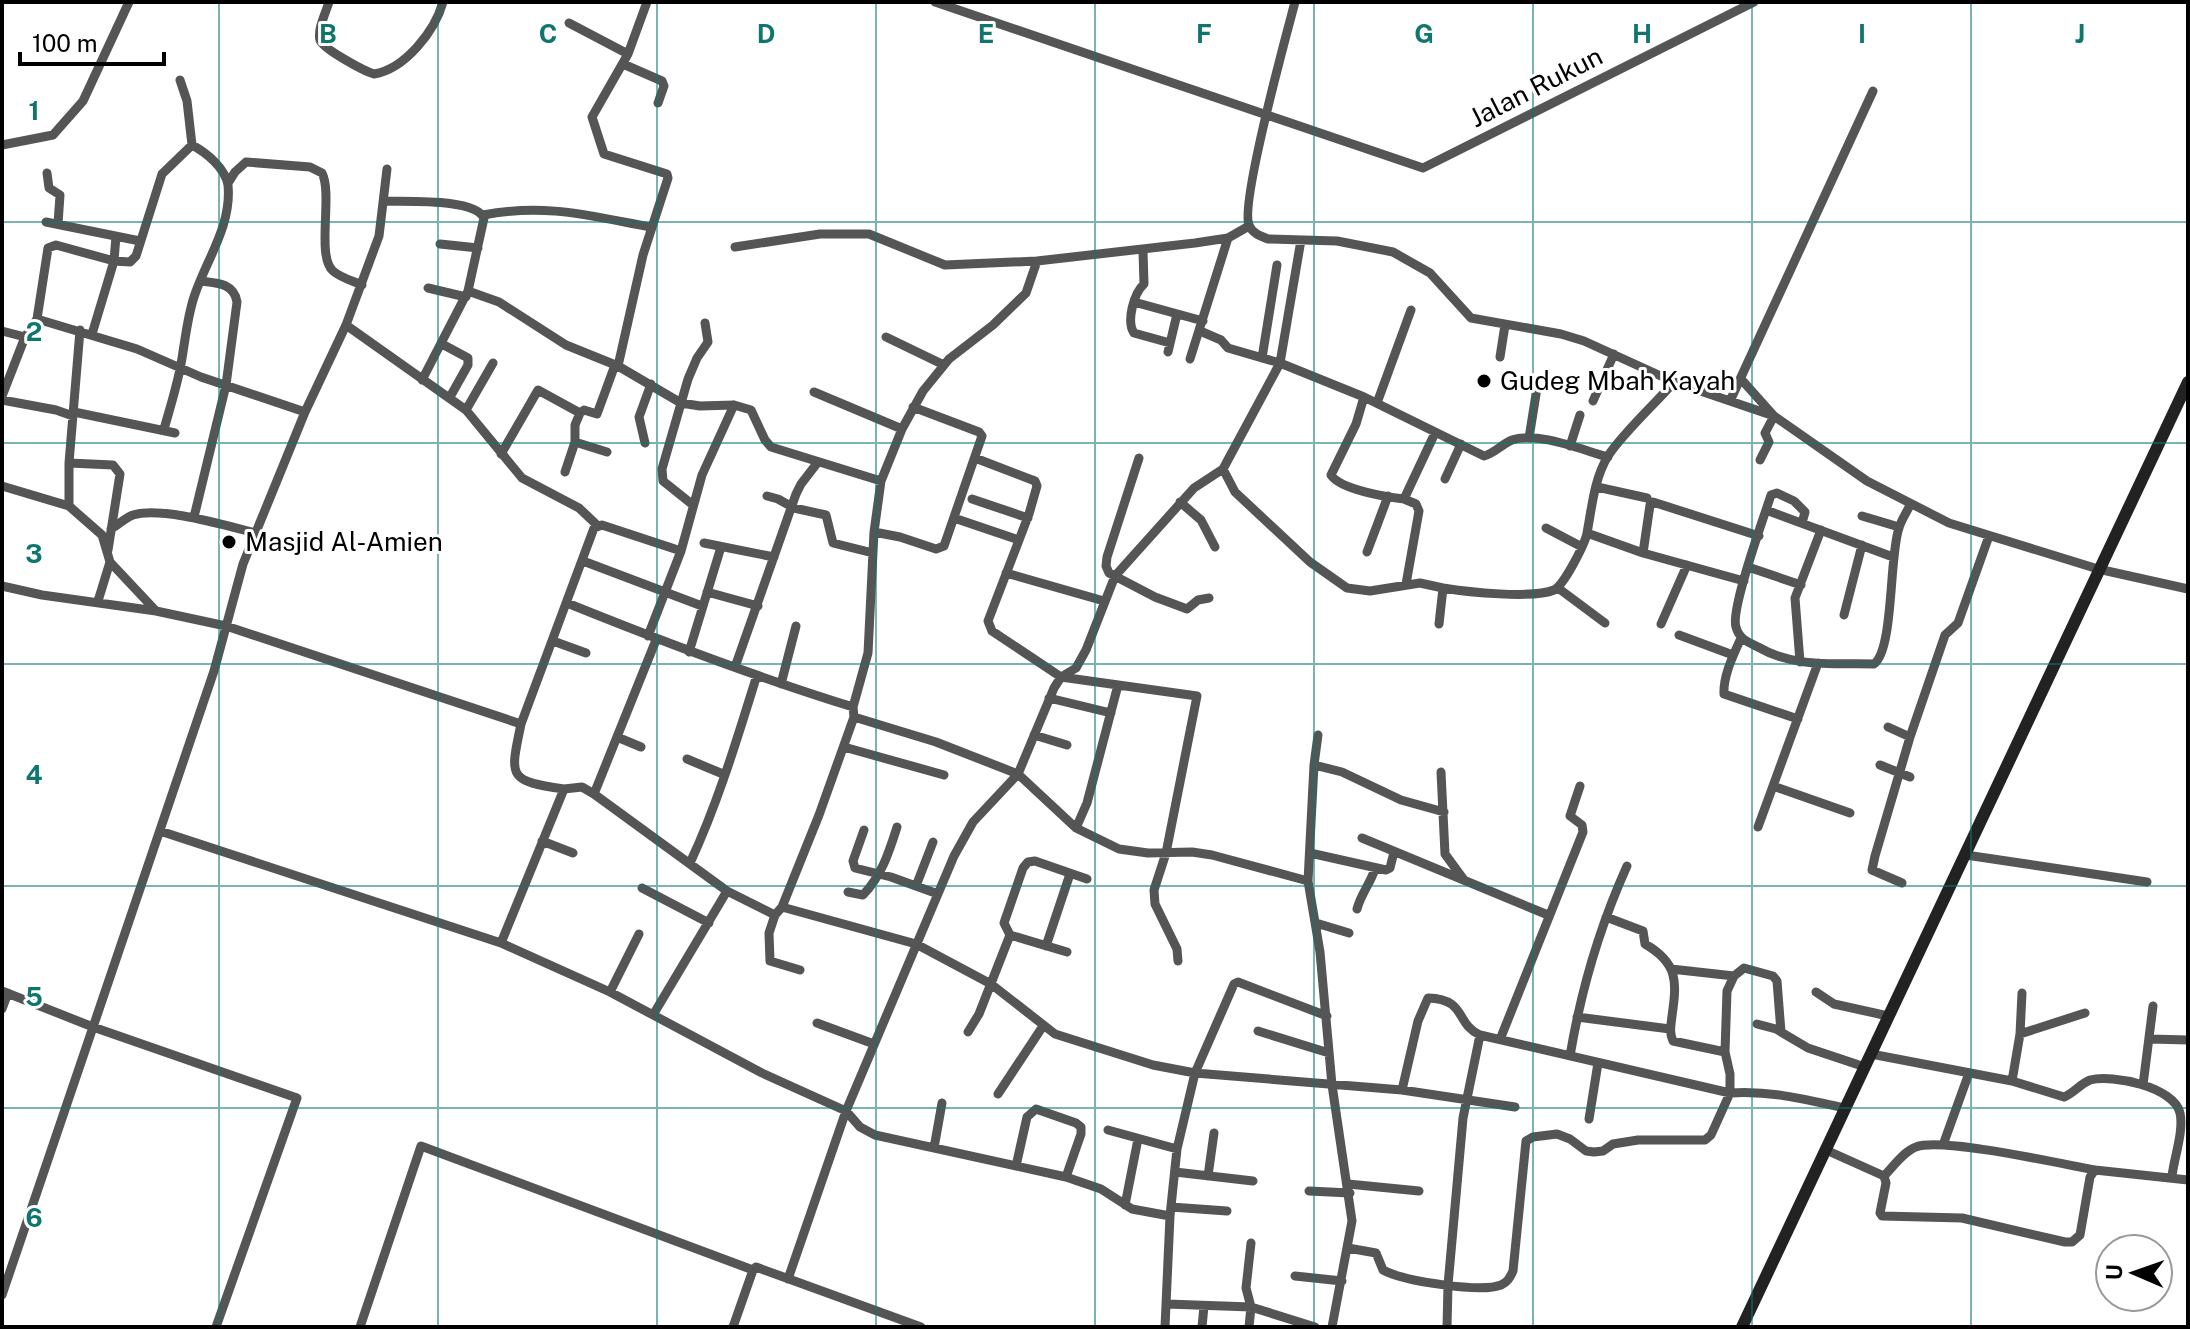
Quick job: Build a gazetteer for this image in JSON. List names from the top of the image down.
{
  "streets": {
    "street": ["Jalan Rukun"]
  },
  "places": ["Gudeg Mbah Kayah", "Masjid Al-Amien"],
  "scale_bar": "100 m",
  "north": "left",
  "grid": {
    "columns": [
      "B",
      "C",
      "D",
      "E",
      "F",
      "G",
      "H",
      "I",
      "J"
    ],
    "rows": [
      "1",
      "2",
      "3",
      "4",
      "5",
      "6"
    ]
  }
}
